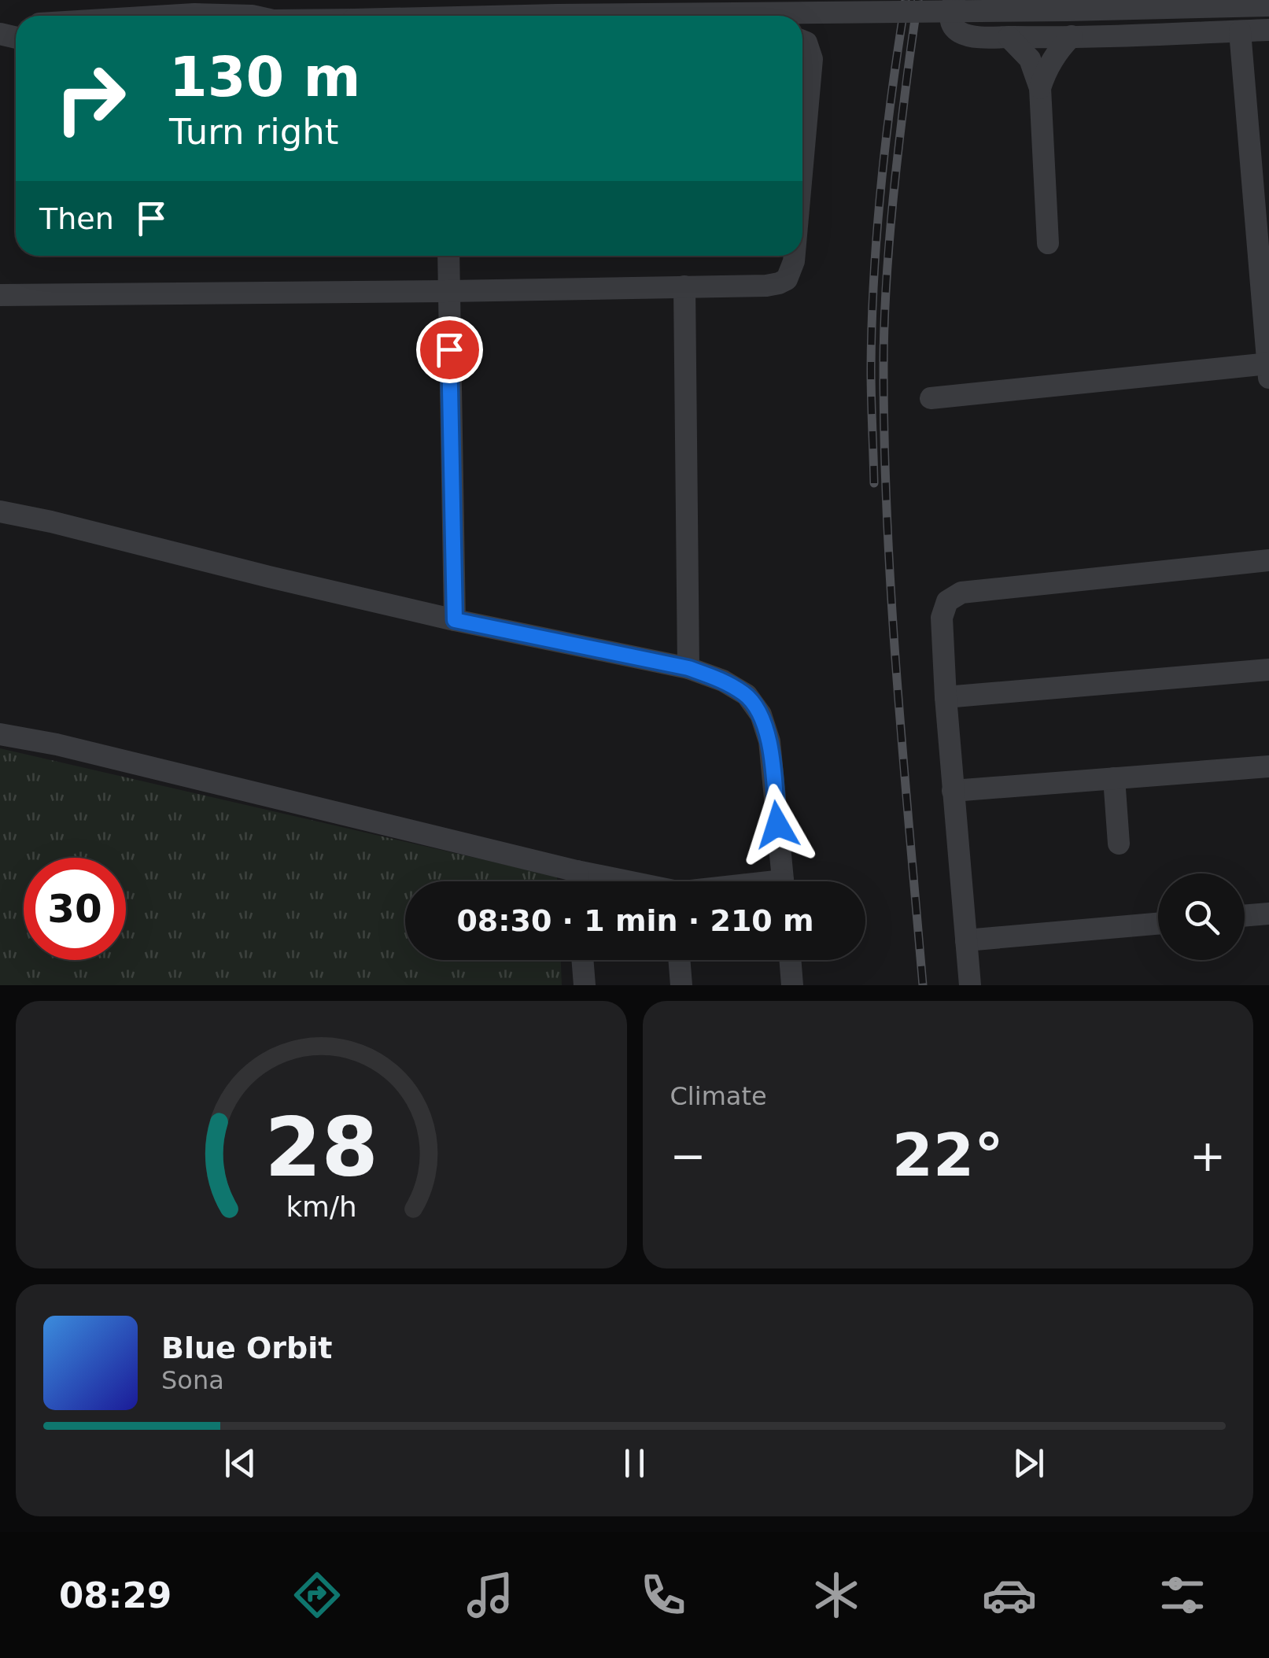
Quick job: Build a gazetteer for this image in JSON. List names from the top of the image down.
{
  "page": {
    "turn": ["130 m", "Turn right"],
    "then": "Then",
    "limit": "30",
    "trip": "08:30 · 1 min · 210 m",
    "tile": "Climate",
    "heat": ["−", "22°", "+"],
    "song": ["Blue Orbit", "Sona"],
    "tabs": "08:29",
    "gauge": ["28", "km/h"]
  }
}
